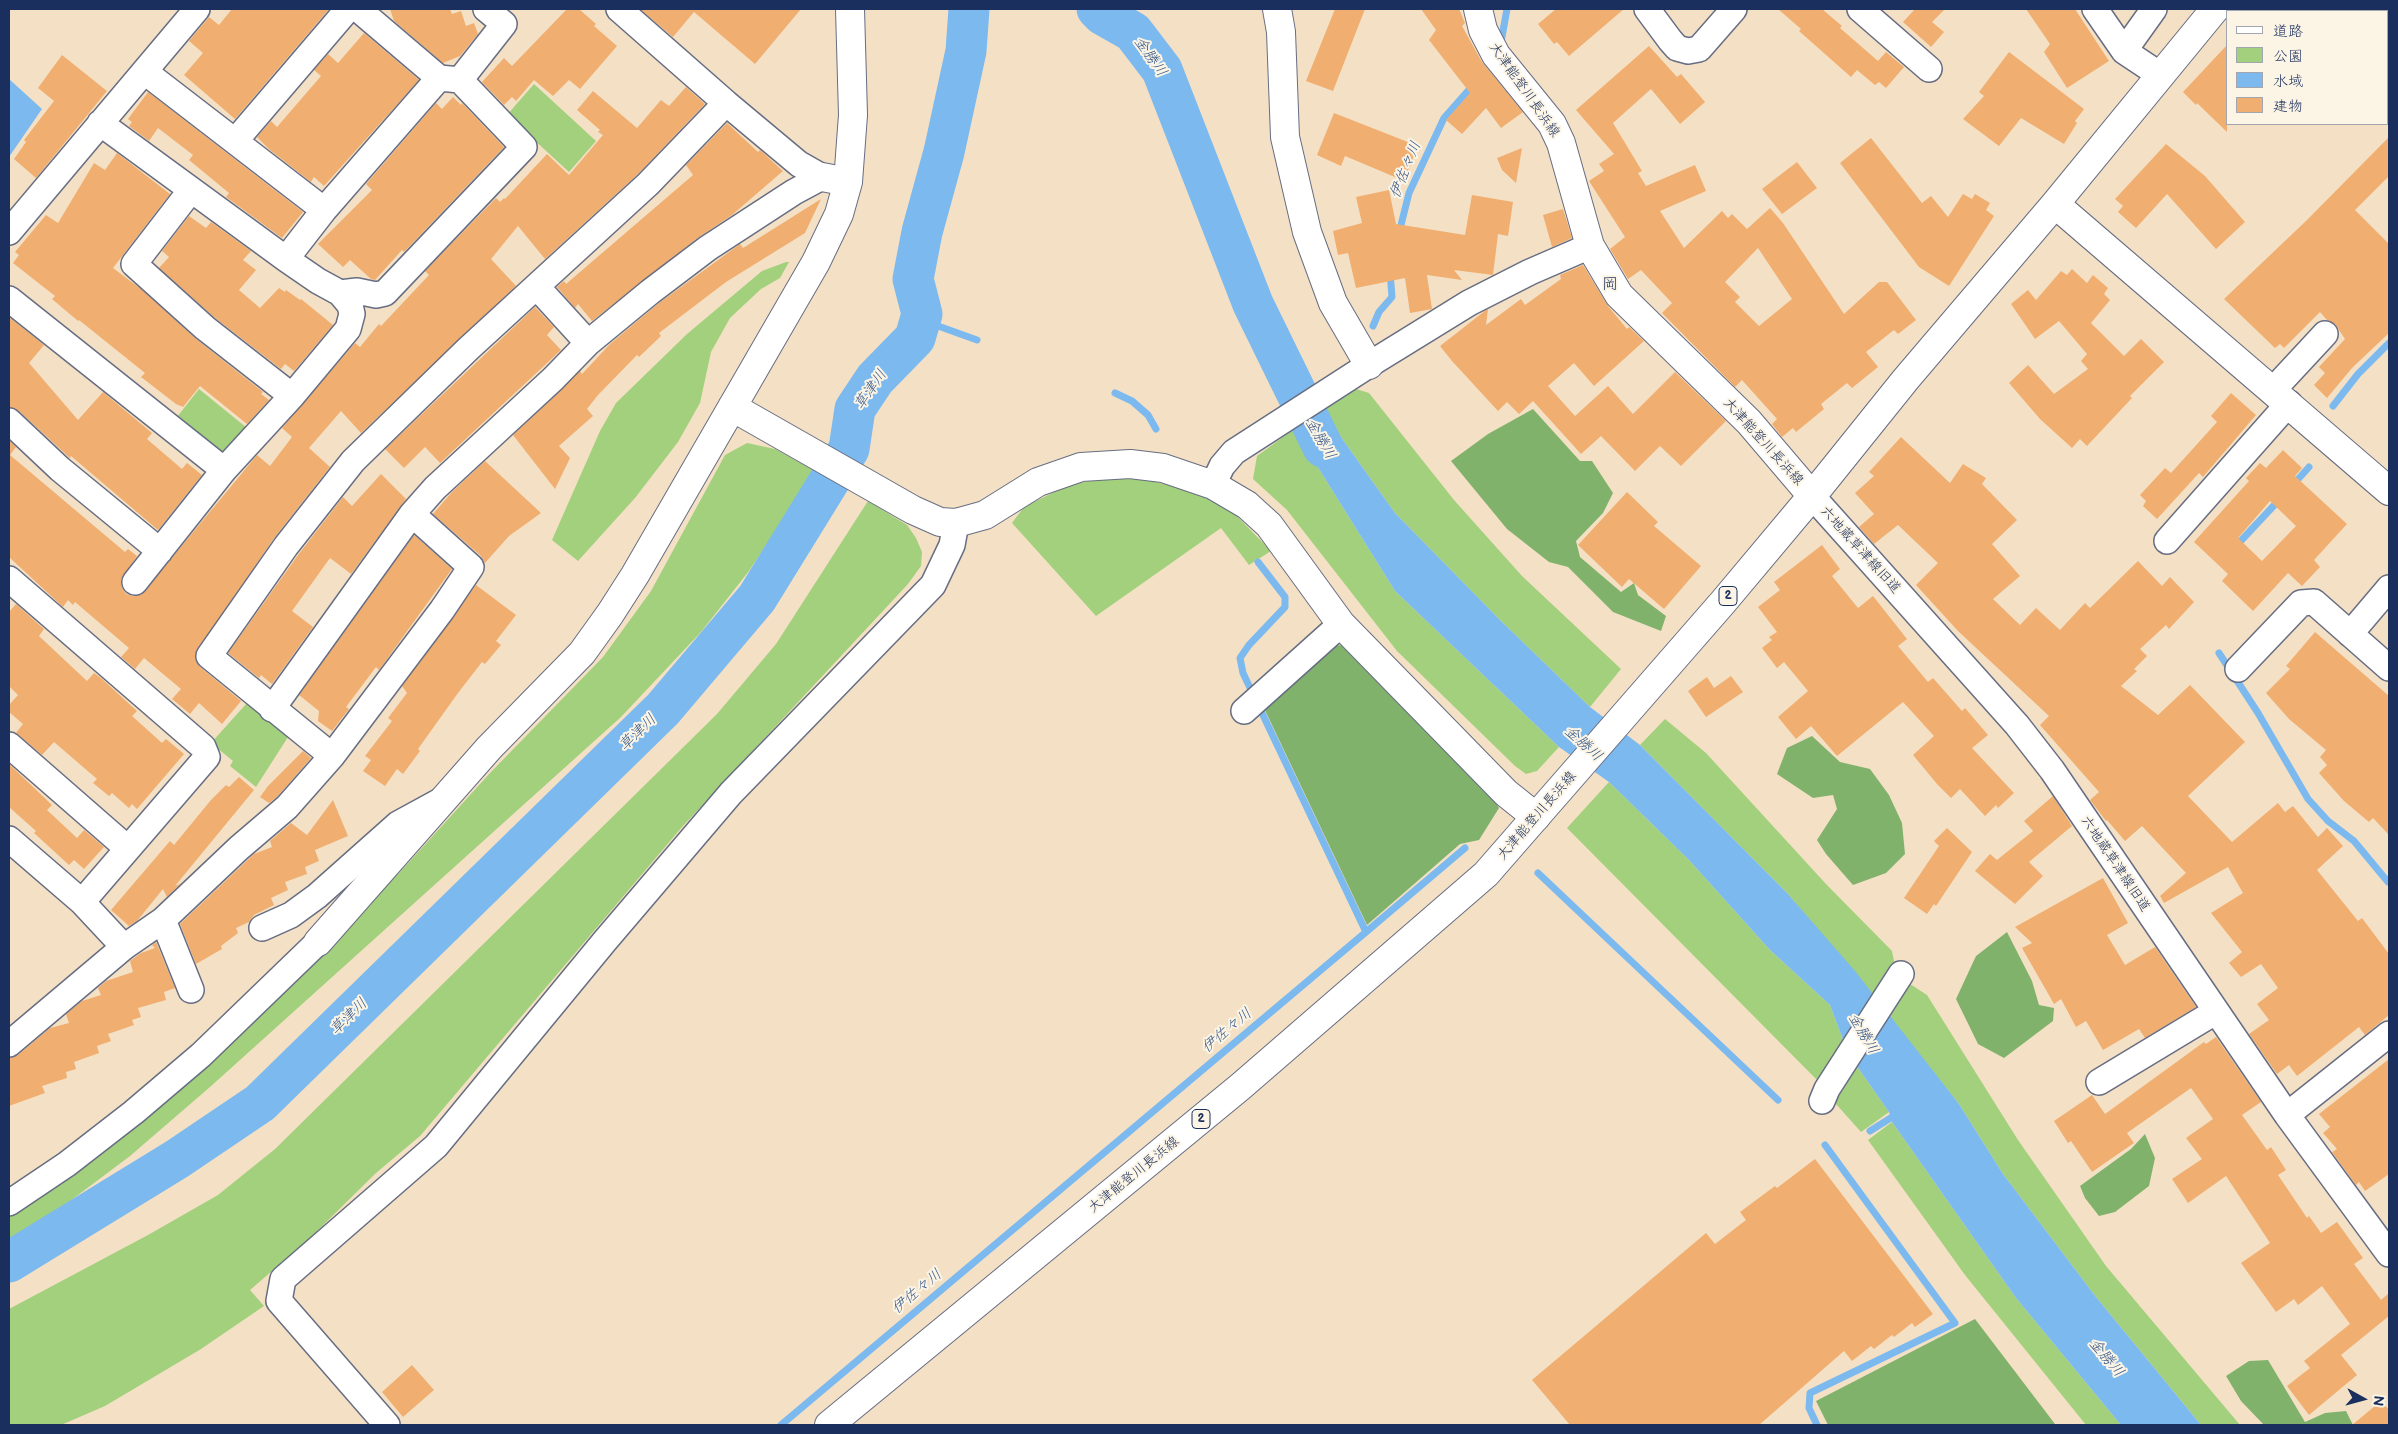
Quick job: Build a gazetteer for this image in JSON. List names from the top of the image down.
{
  "streets": {
    "street": ["大津能登川長浜線", "六地蔵草津線旧道", "2"]
  },
  "crossings": [
    ["大津能登川長浜線", "六地蔵草津線旧道"]
  ],
  "districts": ["岡"],
  "water": ["金勝川", "伊佐々川", "草津川"],
  "legend": [
    "道路",
    "公園",
    "水域",
    "建物"
  ],
  "north": "right"
}
